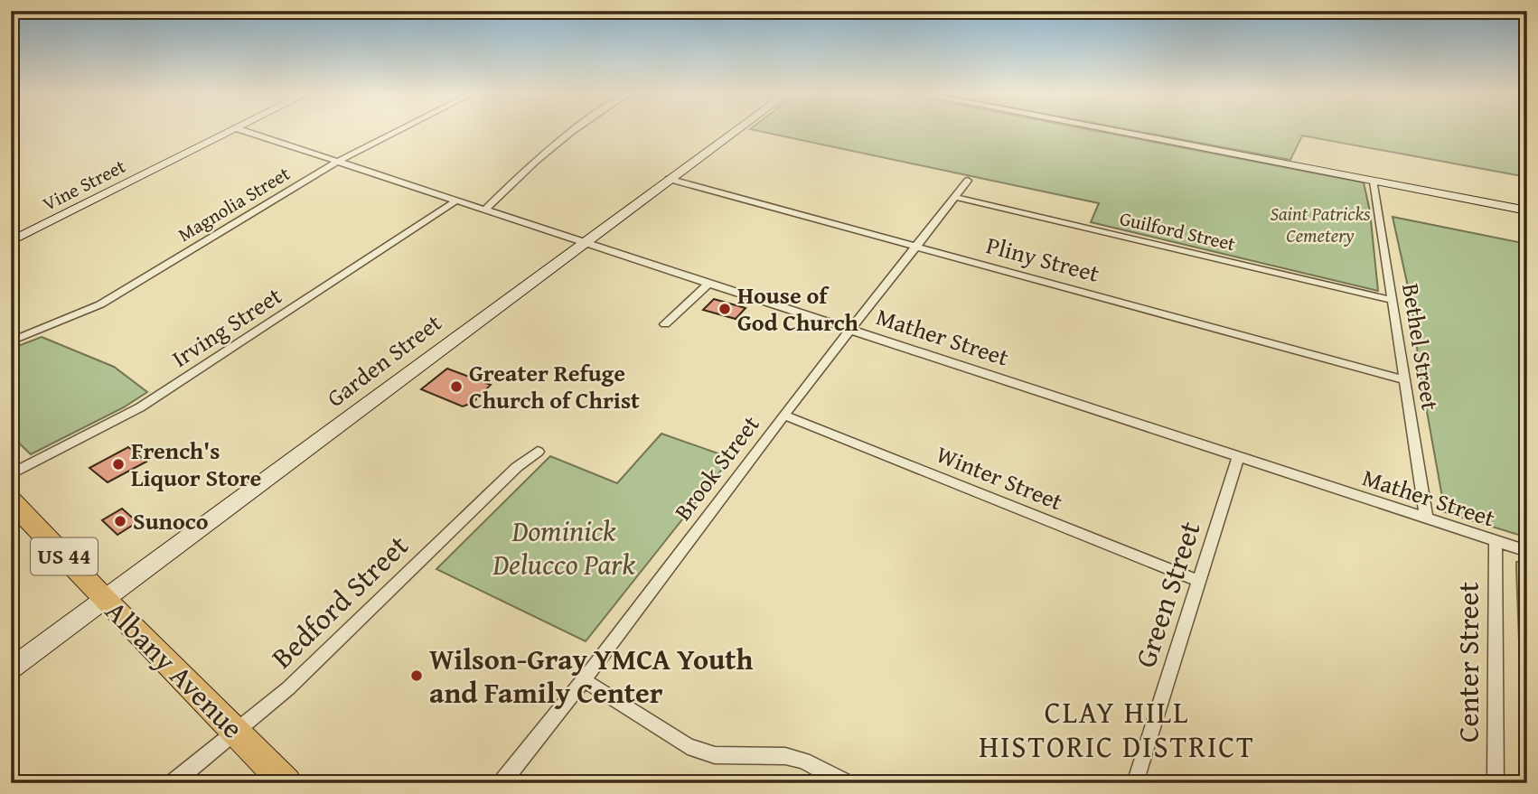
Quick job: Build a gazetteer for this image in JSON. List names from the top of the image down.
{
  "streets": {
    "highway": ["US 44", "Albany Avenue"],
    "street": [
      "Vine Street",
      "Magnolia Street",
      "Guilford Street",
      "Pliny Street",
      "Irving Street",
      "Mather Street",
      "Bethel Street",
      "Garden Street",
      "Brook Street",
      "Winter Street",
      "Green Street",
      "Bedford Street",
      "Center Street"
    ]
  },
  "crossings": [
    ["Magnolia Street", "Mather Street"],
    ["Guilford Street", "Bethel Street"],
    ["Guilford Street", "Brook Street"],
    ["Pliny Street", "Bethel Street"],
    ["Pliny Street", "Garden Street"],
    ["Pliny Street", "Brook Street"],
    ["Irving Street", "Mather Street"],
    ["Mather Street", "Bethel Street"],
    ["Mather Street", "Garden Street"],
    ["Mather Street", "Brook Street"],
    ["Mather Street", "Green Street"],
    ["Mather Street", "Center Street"],
    ["Garden Street", "Albany Avenue"],
    ["Brook Street", "Winter Street"],
    ["Winter Street", "Green Street"],
    ["Bedford Street", "Albany Avenue"]
  ],
  "districts": ["CLAY HILL HISTORIC DISTRICT"],
  "parks": ["Saint Patricks Cemetery", "Dominick Delucco Park"],
  "places": [
    "House of God Church",
    "Greater Refuge Church of Christ",
    "French's Liquor Store",
    "Sunoco",
    "Wilson-Gray YMCA Youth and Family Center"
  ]
}
